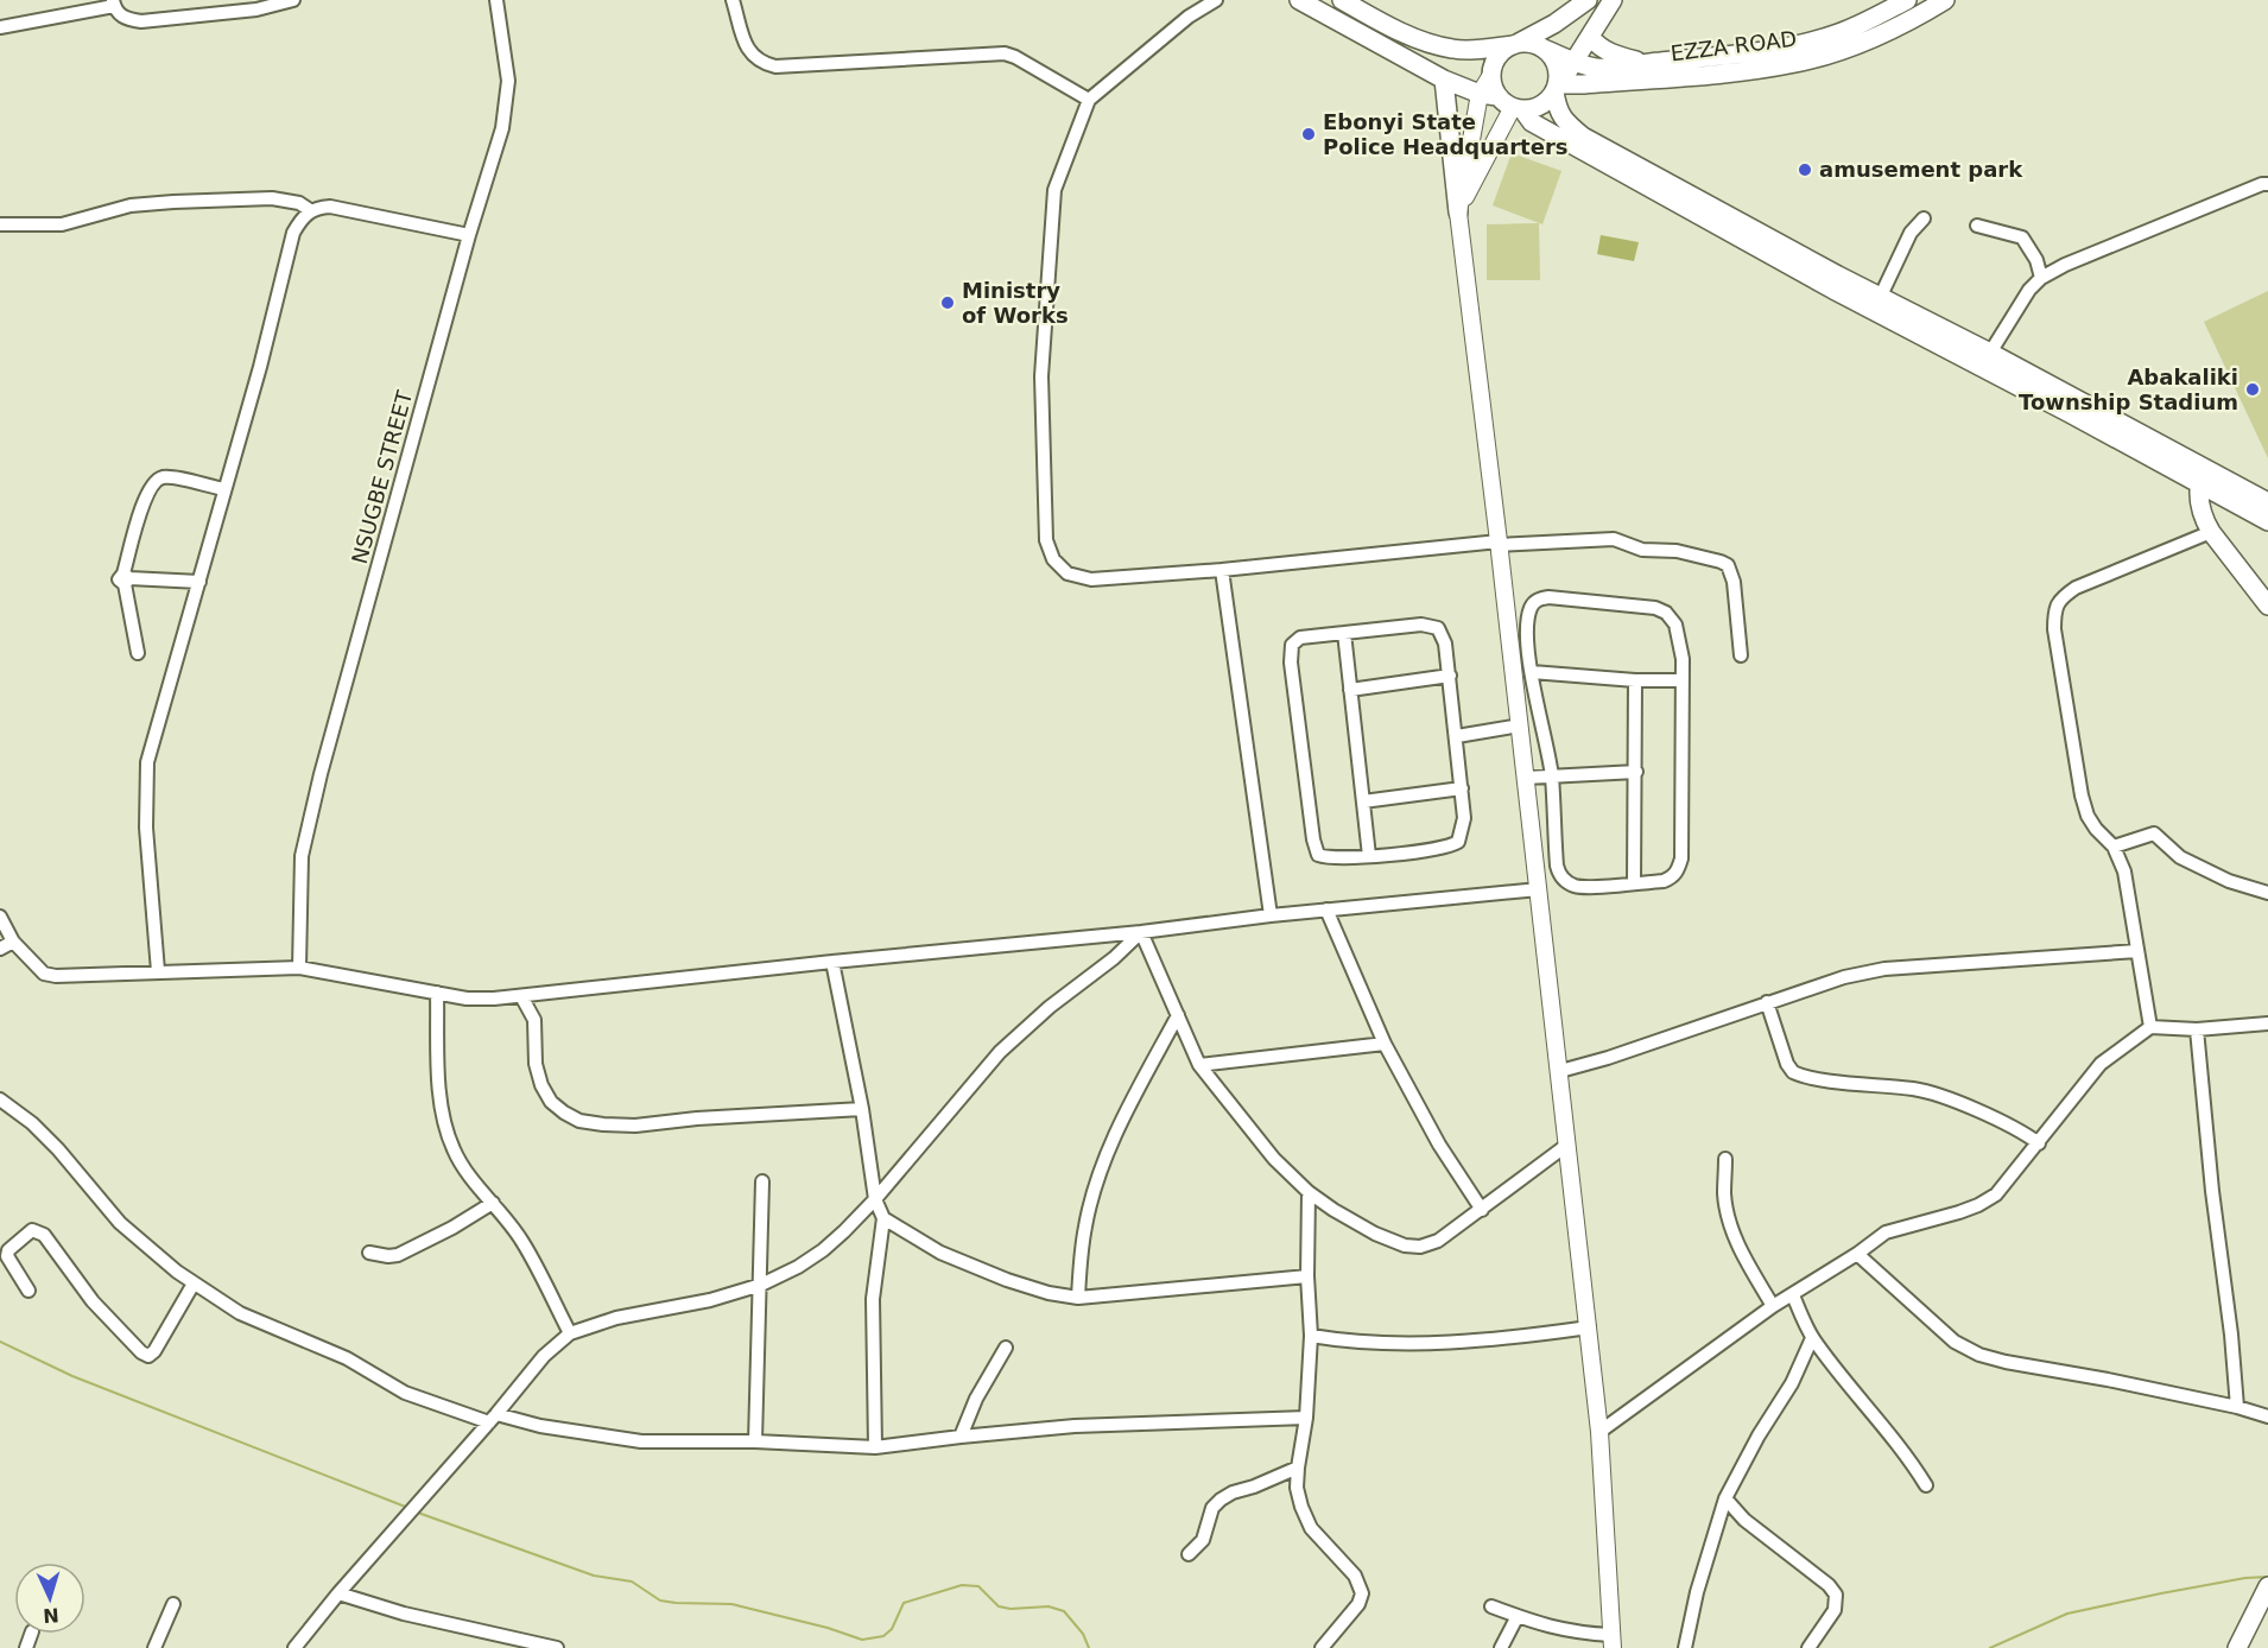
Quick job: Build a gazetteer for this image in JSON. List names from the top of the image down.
{
  "streets": {
    "main road": ["EZZA ROAD"],
    "street": ["NSUGBE STREET"]
  },
  "places": [
    "Ebonyi State Police Headquarters",
    "amusement park",
    "Ministry of Works",
    "Abakaliki Township Stadium"
  ],
  "north": "bottom"
}
